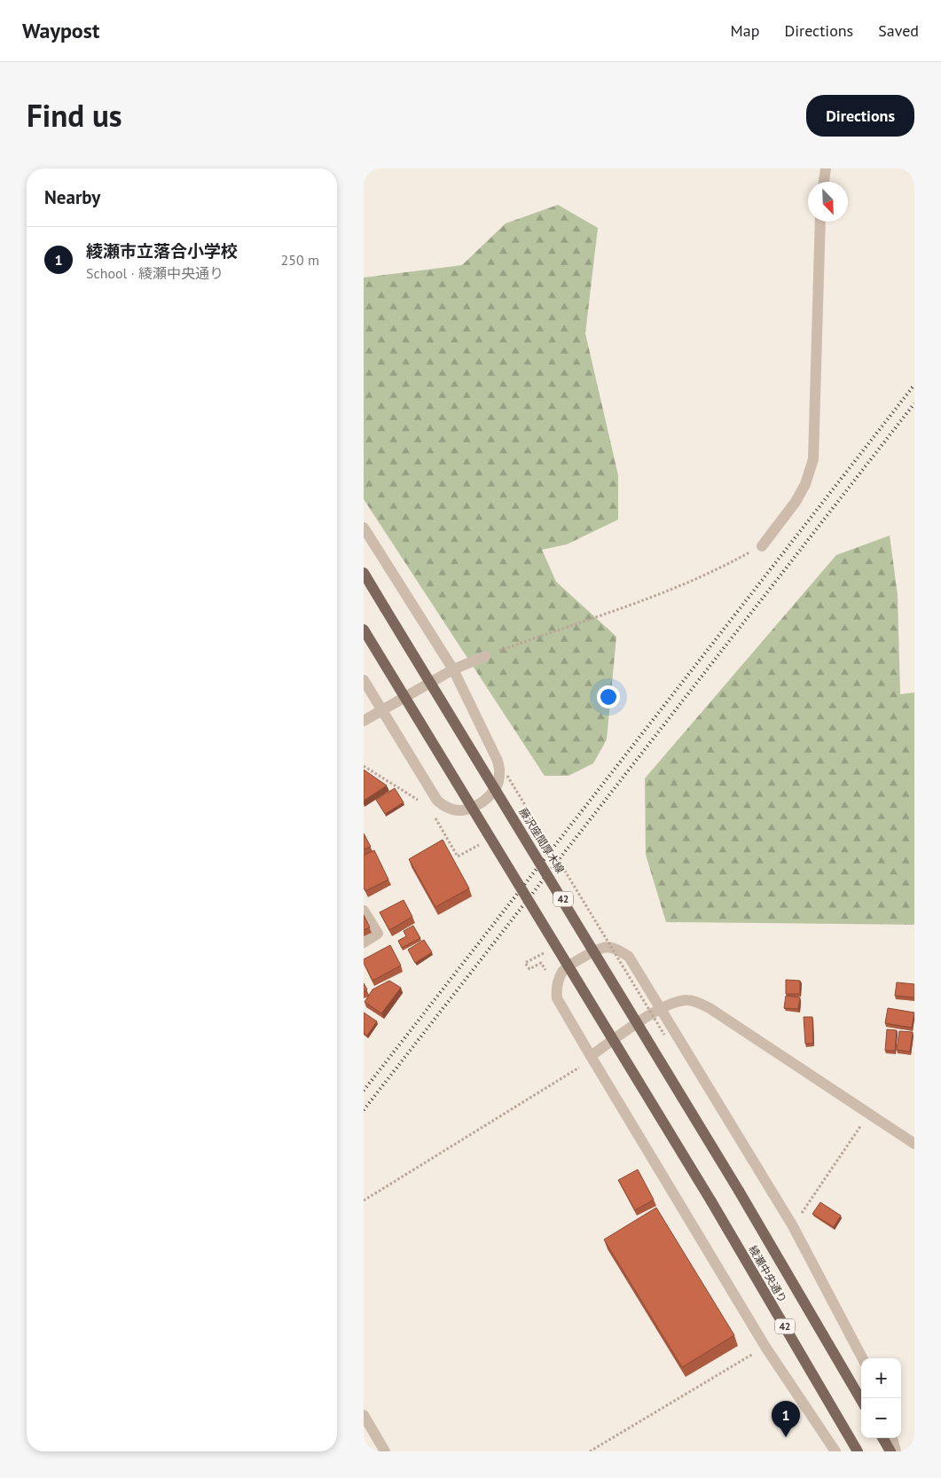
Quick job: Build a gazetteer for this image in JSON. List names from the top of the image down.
{
  "streets": {
    "main road": ["藤沢座間厚木線", "42", "綾瀬中央通り"]
  },
  "crossings": [
    ["藤沢座間厚木線", "綾瀬中央通り"]
  ],
  "north": "bottom right",
  "page": {
    "header": "Waypost",
    "nav": ["Map", "Directions", "Saved"],
    "title": "Find us",
    "buttons": "Directions",
    "heading": "Nearby",
    "list": [
      {
        "mark": "1",
        "name": "綾瀬市立落合小学校",
        "note": "School · 綾瀬中央通り",
        "value": "250 m"
      }
    ],
    "map_buttons": ["+", "−"],
    "pins": "1"
  }
}
